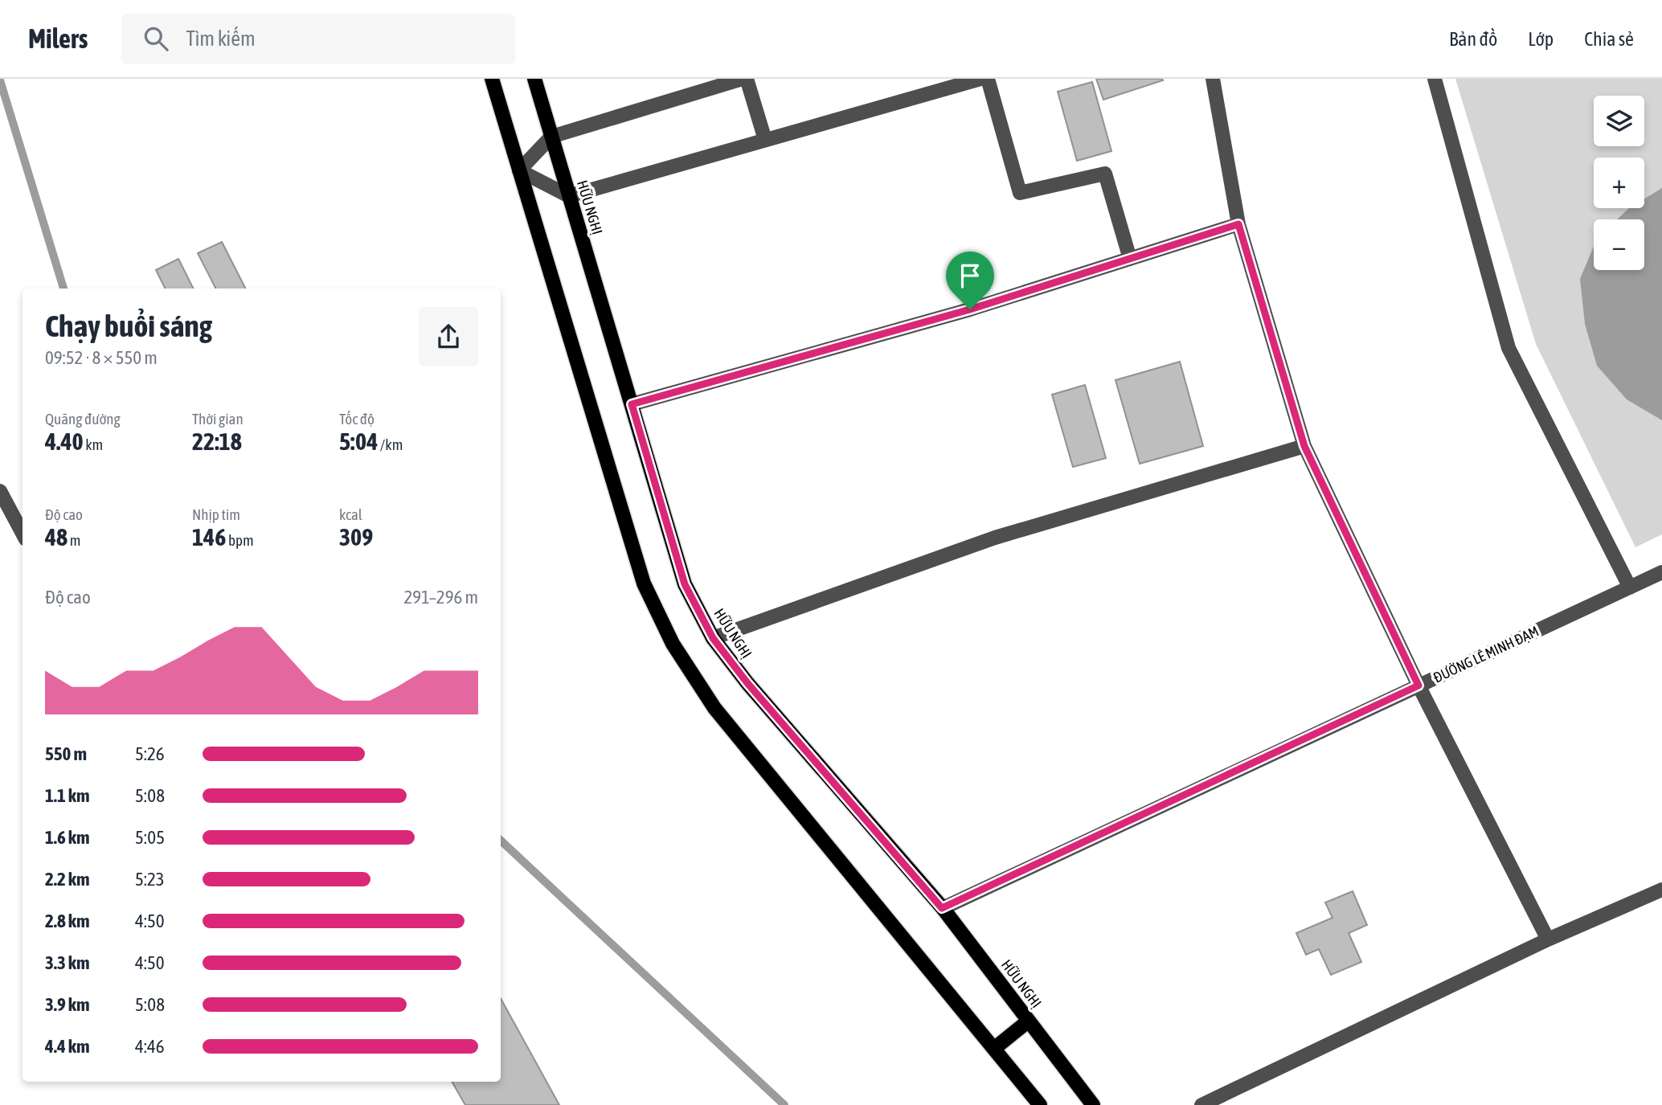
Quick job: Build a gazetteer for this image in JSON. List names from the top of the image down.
{
  "streets": {
    "main road": ["HỮU NGHỊ"],
    "street": ["ĐƯỜNG LÊ MINH ĐẠM"]
  },
  "crossings": [
    ["HỮU NGHỊ", "ĐƯỜNG LÊ MINH ĐẠM"]
  ],
  "page": {
    "header": "Milers",
    "search": "Tìm kiếm",
    "nav": ["Bản đồ", "Lớp", "Chia sẻ"],
    "map_buttons": ["+", "−"],
    "heading": ["Chạy buổi sáng", "09:52 · 8 × 550 m"],
    "stats": [
      ["Quãng đường", "4.40 km"],
      ["Thời gian", "22:18"],
      ["Tốc độ", "5:04 /km"],
      ["Độ cao", "48 m"],
      ["Nhịp tim", "146 bpm"],
      ["kcal", "309"]
    ],
    "chart": ["Độ cao", "291–296 m"],
    "list": [
      {
        "name": "550 m",
        "note": "5:26"
      },
      {
        "name": "1.1 km",
        "note": "5:08"
      },
      {
        "name": "1.6 km",
        "note": "5:05"
      },
      {
        "name": "2.2 km",
        "note": "5:23"
      },
      {
        "name": "2.8 km",
        "note": "4:50"
      },
      {
        "name": "3.3 km",
        "note": "4:50"
      },
      {
        "name": "3.9 km",
        "note": "5:08"
      },
      {
        "name": "4.4 km",
        "note": "4:46"
      }
    ]
  }
}
